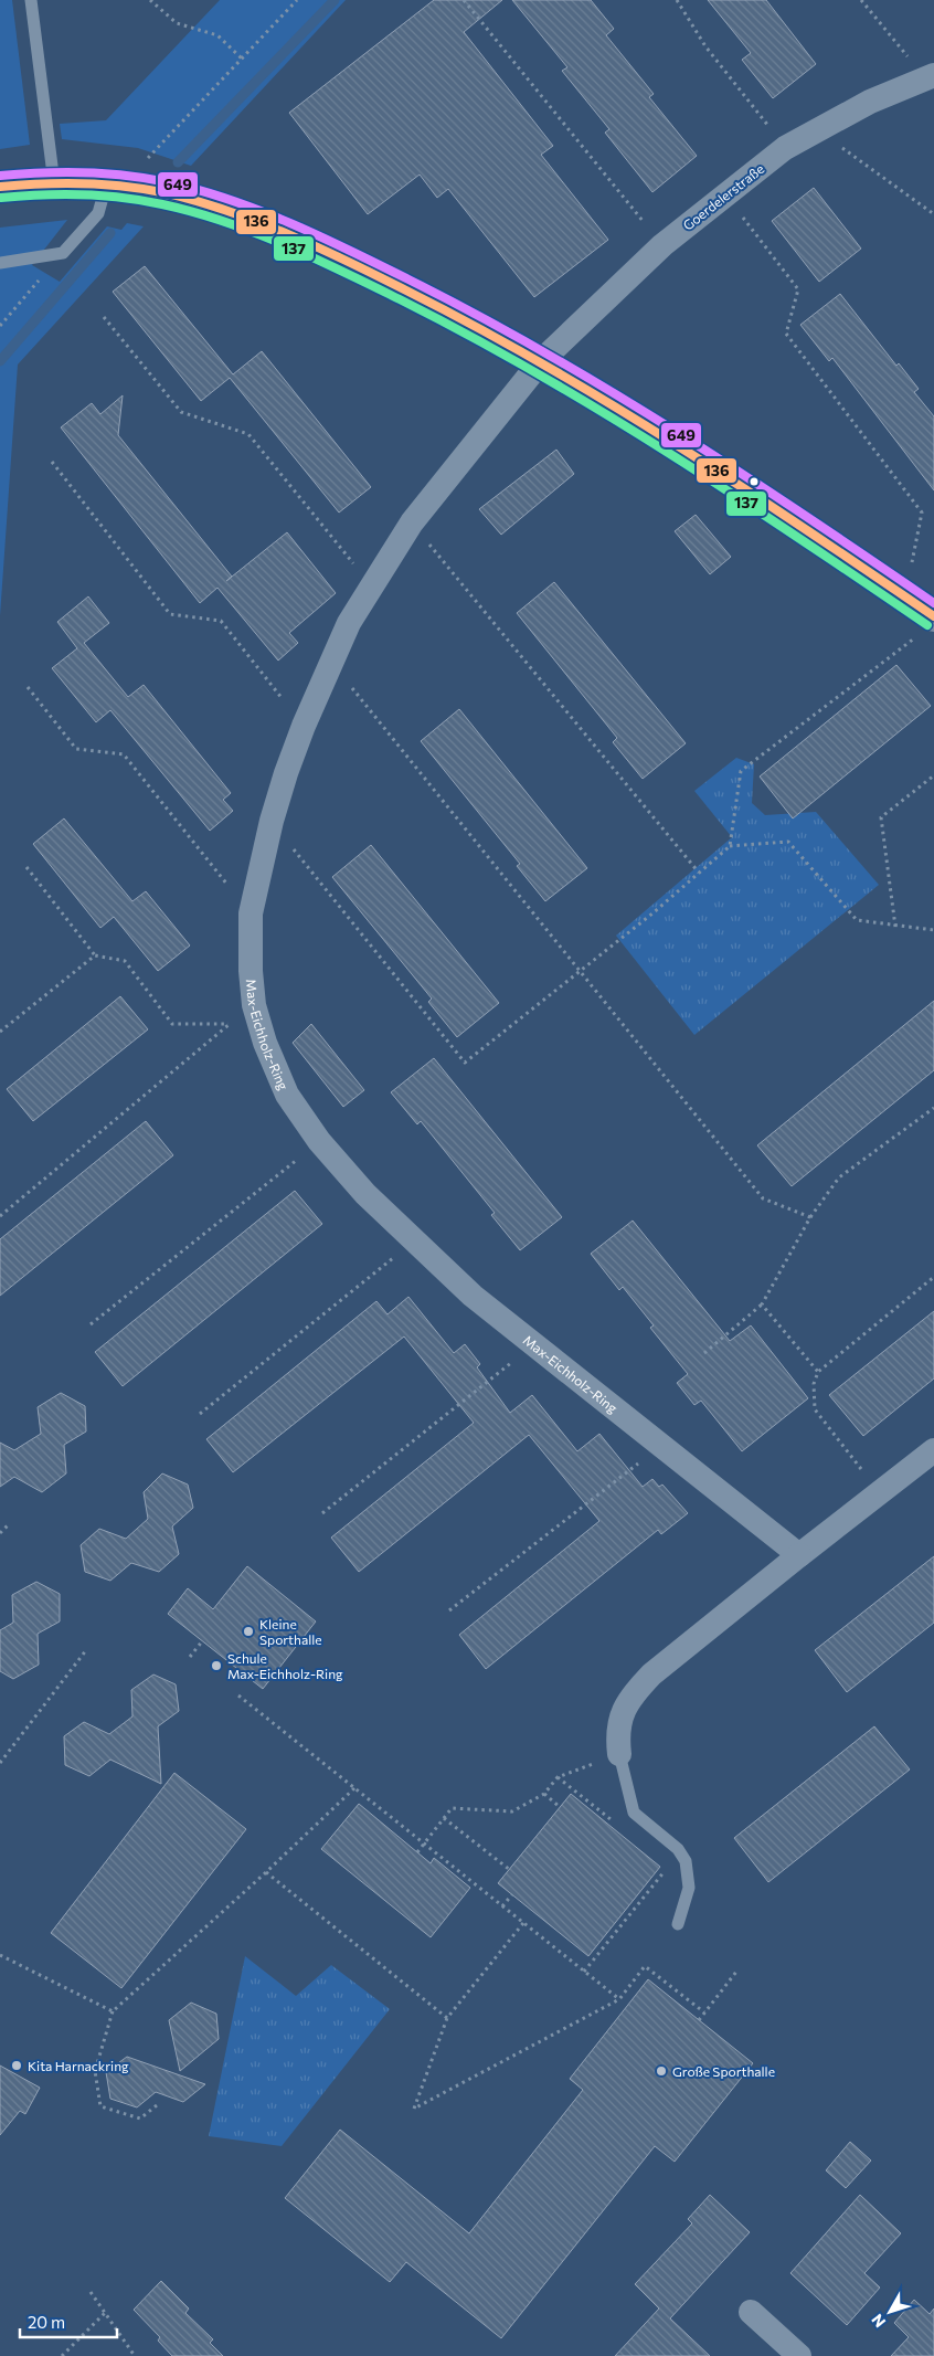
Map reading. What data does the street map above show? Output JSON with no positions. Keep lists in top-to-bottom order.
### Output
{
  "streets": {
    "street": ["Goerdelerstraße", "Max-Eichholz-Ring"]
  },
  "crossings": [
    ["Goerdelerstraße", "Max-Eichholz-Ring"]
  ],
  "places": [
    "Kleine Sporthalle",
    "Schule Max-Eichholz-Ring",
    "Kita Harnackring",
    "Große Sporthalle"
  ],
  "lines": ["transit line 649", "transit line 136", "transit line 137"],
  "scale_bar": "20 m",
  "north": "bottom left"
}
